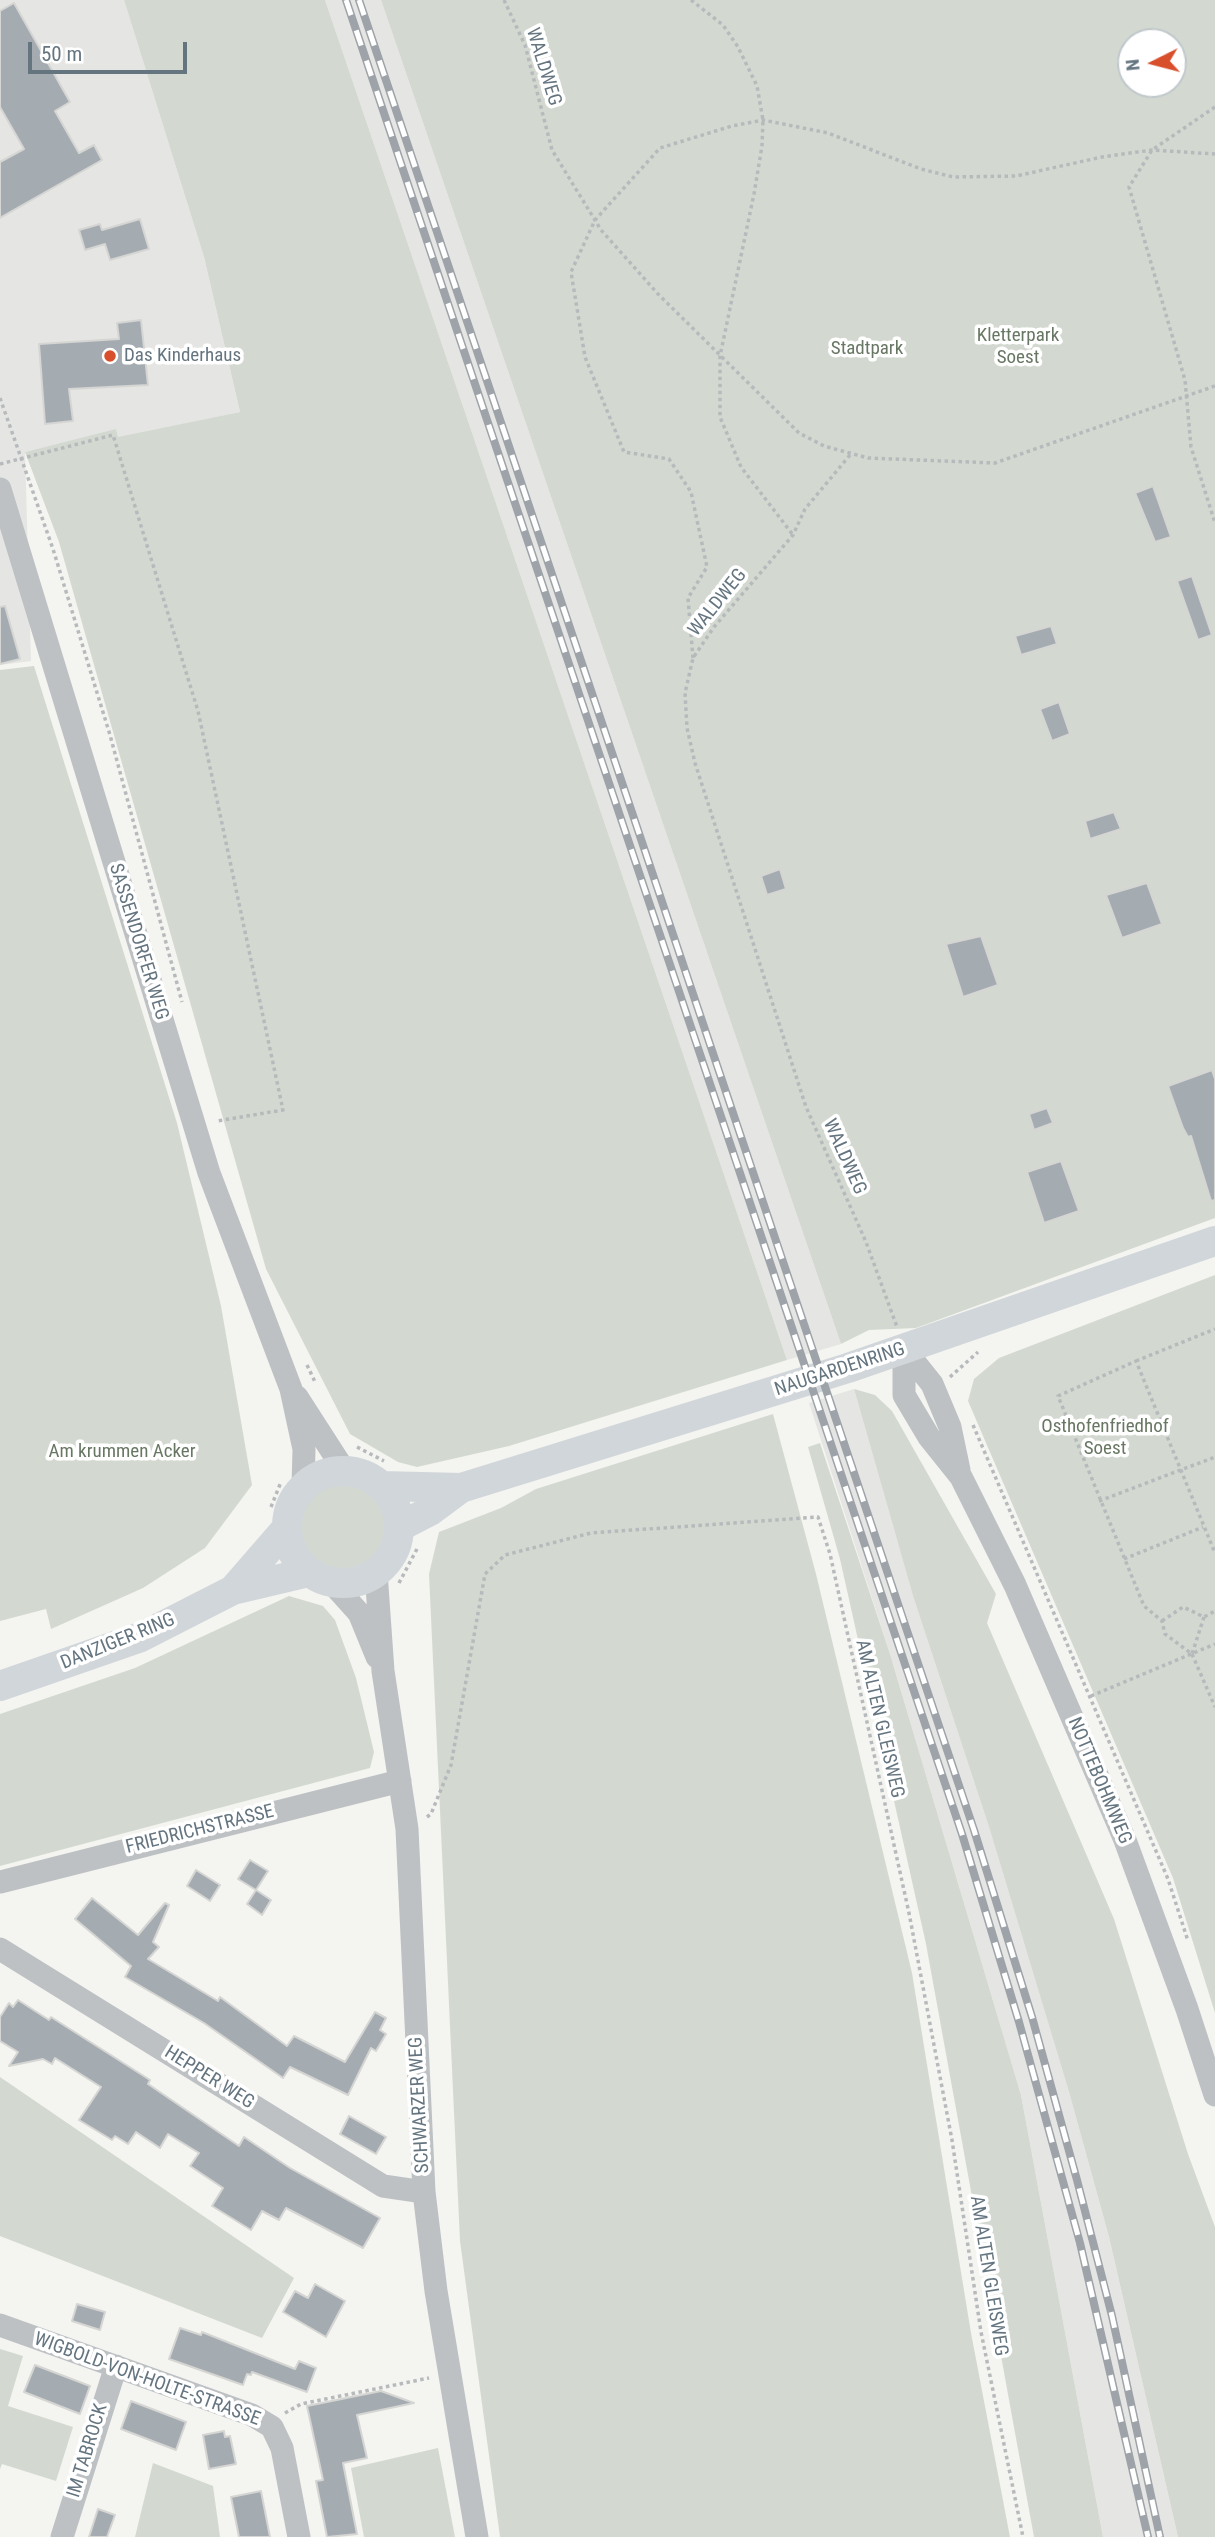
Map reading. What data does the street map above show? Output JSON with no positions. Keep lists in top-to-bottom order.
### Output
{
  "streets": {
    "main road": ["NAUGARDENRING", "DANZIGER RING"],
    "street": [
      "SASSENDORFER WEG",
      "NOTTEBOHMWEG",
      "FRIEDRICHSTRASSE",
      "HEPPER WEG",
      "SCHWARZER WEG",
      "WIGBOLD-VON-HOLTE-STRASSE",
      "IM TABROCK"
    ],
    "path": ["WALDWEG", "AM ALTEN GLEISWEG"]
  },
  "crossings": [
    ["WALDWEG", "NAUGARDENRING"],
    ["WALDWEG", "NOTTEBOHMWEG"],
    ["SASSENDORFER WEG", "NAUGARDENRING"],
    ["SASSENDORFER WEG", "DANZIGER RING"],
    ["SASSENDORFER WEG", "SCHWARZER WEG"],
    ["NAUGARDENRING", "DANZIGER RING"],
    ["NAUGARDENRING", "NOTTEBOHMWEG"],
    ["NAUGARDENRING", "SCHWARZER WEG"],
    ["DANZIGER RING", "SCHWARZER WEG"],
    ["AM ALTEN GLEISWEG", "SCHWARZER WEG"],
    ["FRIEDRICHSTRASSE", "SCHWARZER WEG"],
    ["HEPPER WEG", "SCHWARZER WEG"],
    ["WIGBOLD-VON-HOLTE-STRASSE", "IM TABROCK"]
  ],
  "parks": [
    "Kletterpark Soest",
    "Stadtpark",
    "Osthofenfriedhof Soest",
    "Am krummen Acker"
  ],
  "places": ["Das Kinderhaus"],
  "scale_bar": "50 m",
  "north": "left"
}
